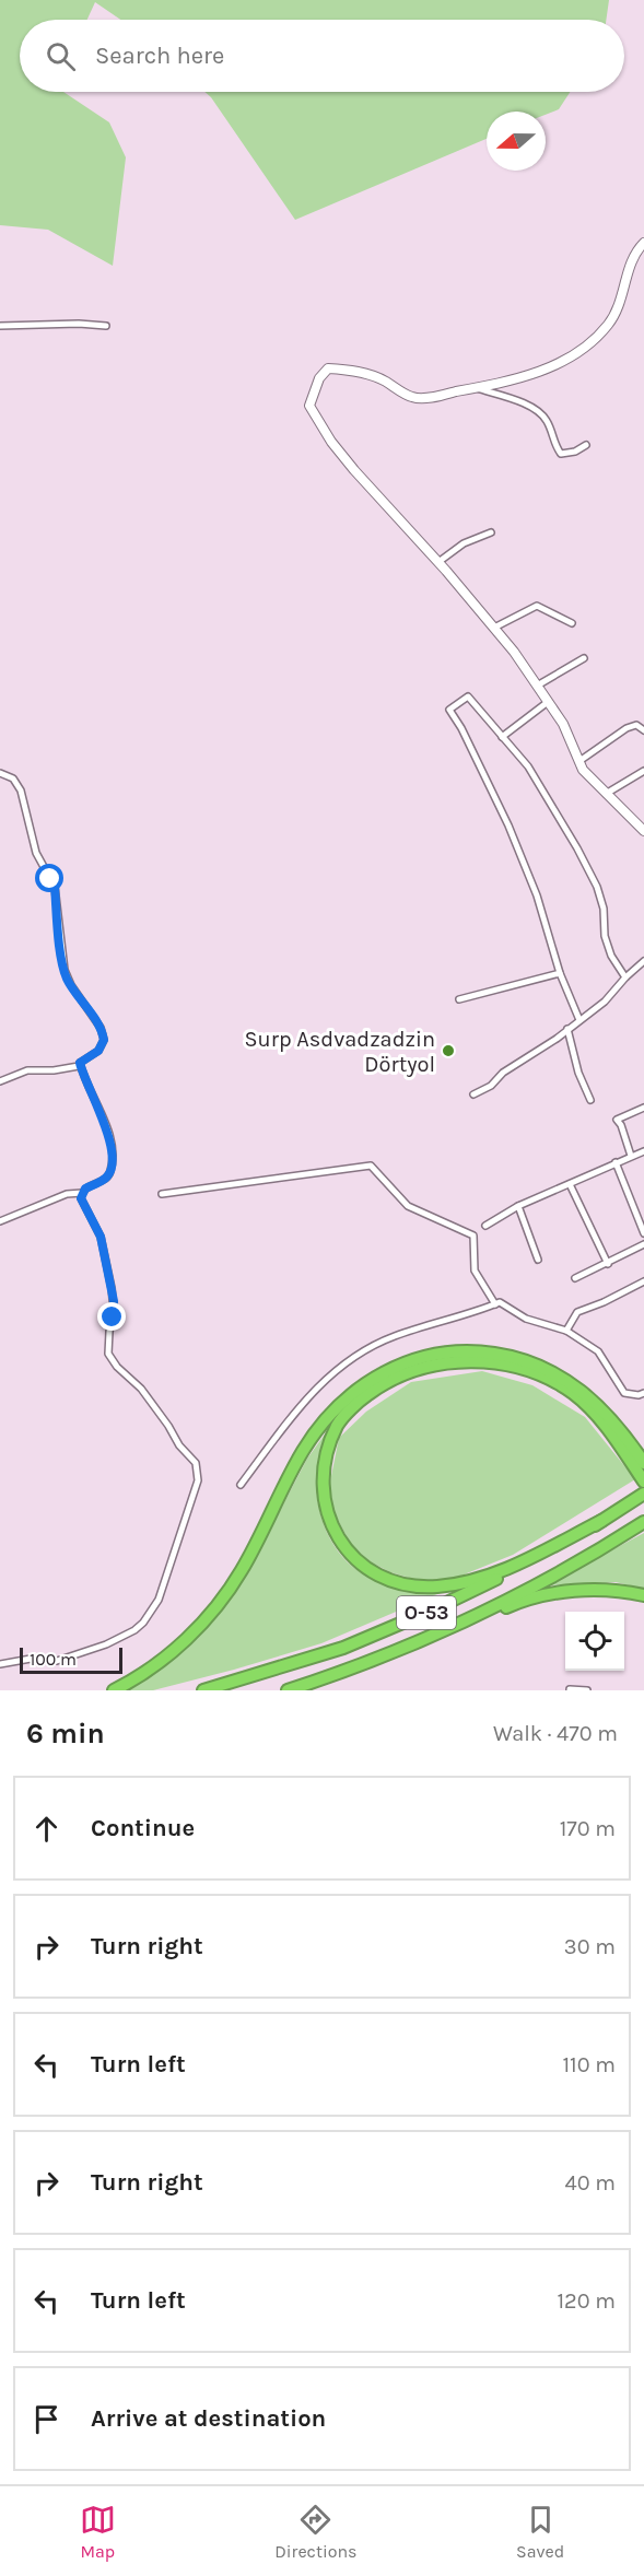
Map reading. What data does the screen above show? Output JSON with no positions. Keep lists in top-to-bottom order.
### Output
{
  "streets": {
    "highway": ["O-53"]
  },
  "places": ["Surp Asdvadzadzin Dörtyol"],
  "scale_bar": "100 m",
  "north": "left",
  "page": {
    "search": "Search here",
    "scale": "100 m",
    "heading": ["6 min", "Walk · 470 m"],
    "list": [
      ["Continue", "170 m"],
      ["Turn right", "30 m"],
      ["Turn left", "110 m"],
      ["Turn right", "40 m"],
      ["Turn left", "120 m"],
      "Arrive at destination"
    ],
    "nav": ["Map", "Directions", "Saved"]
  }
}
